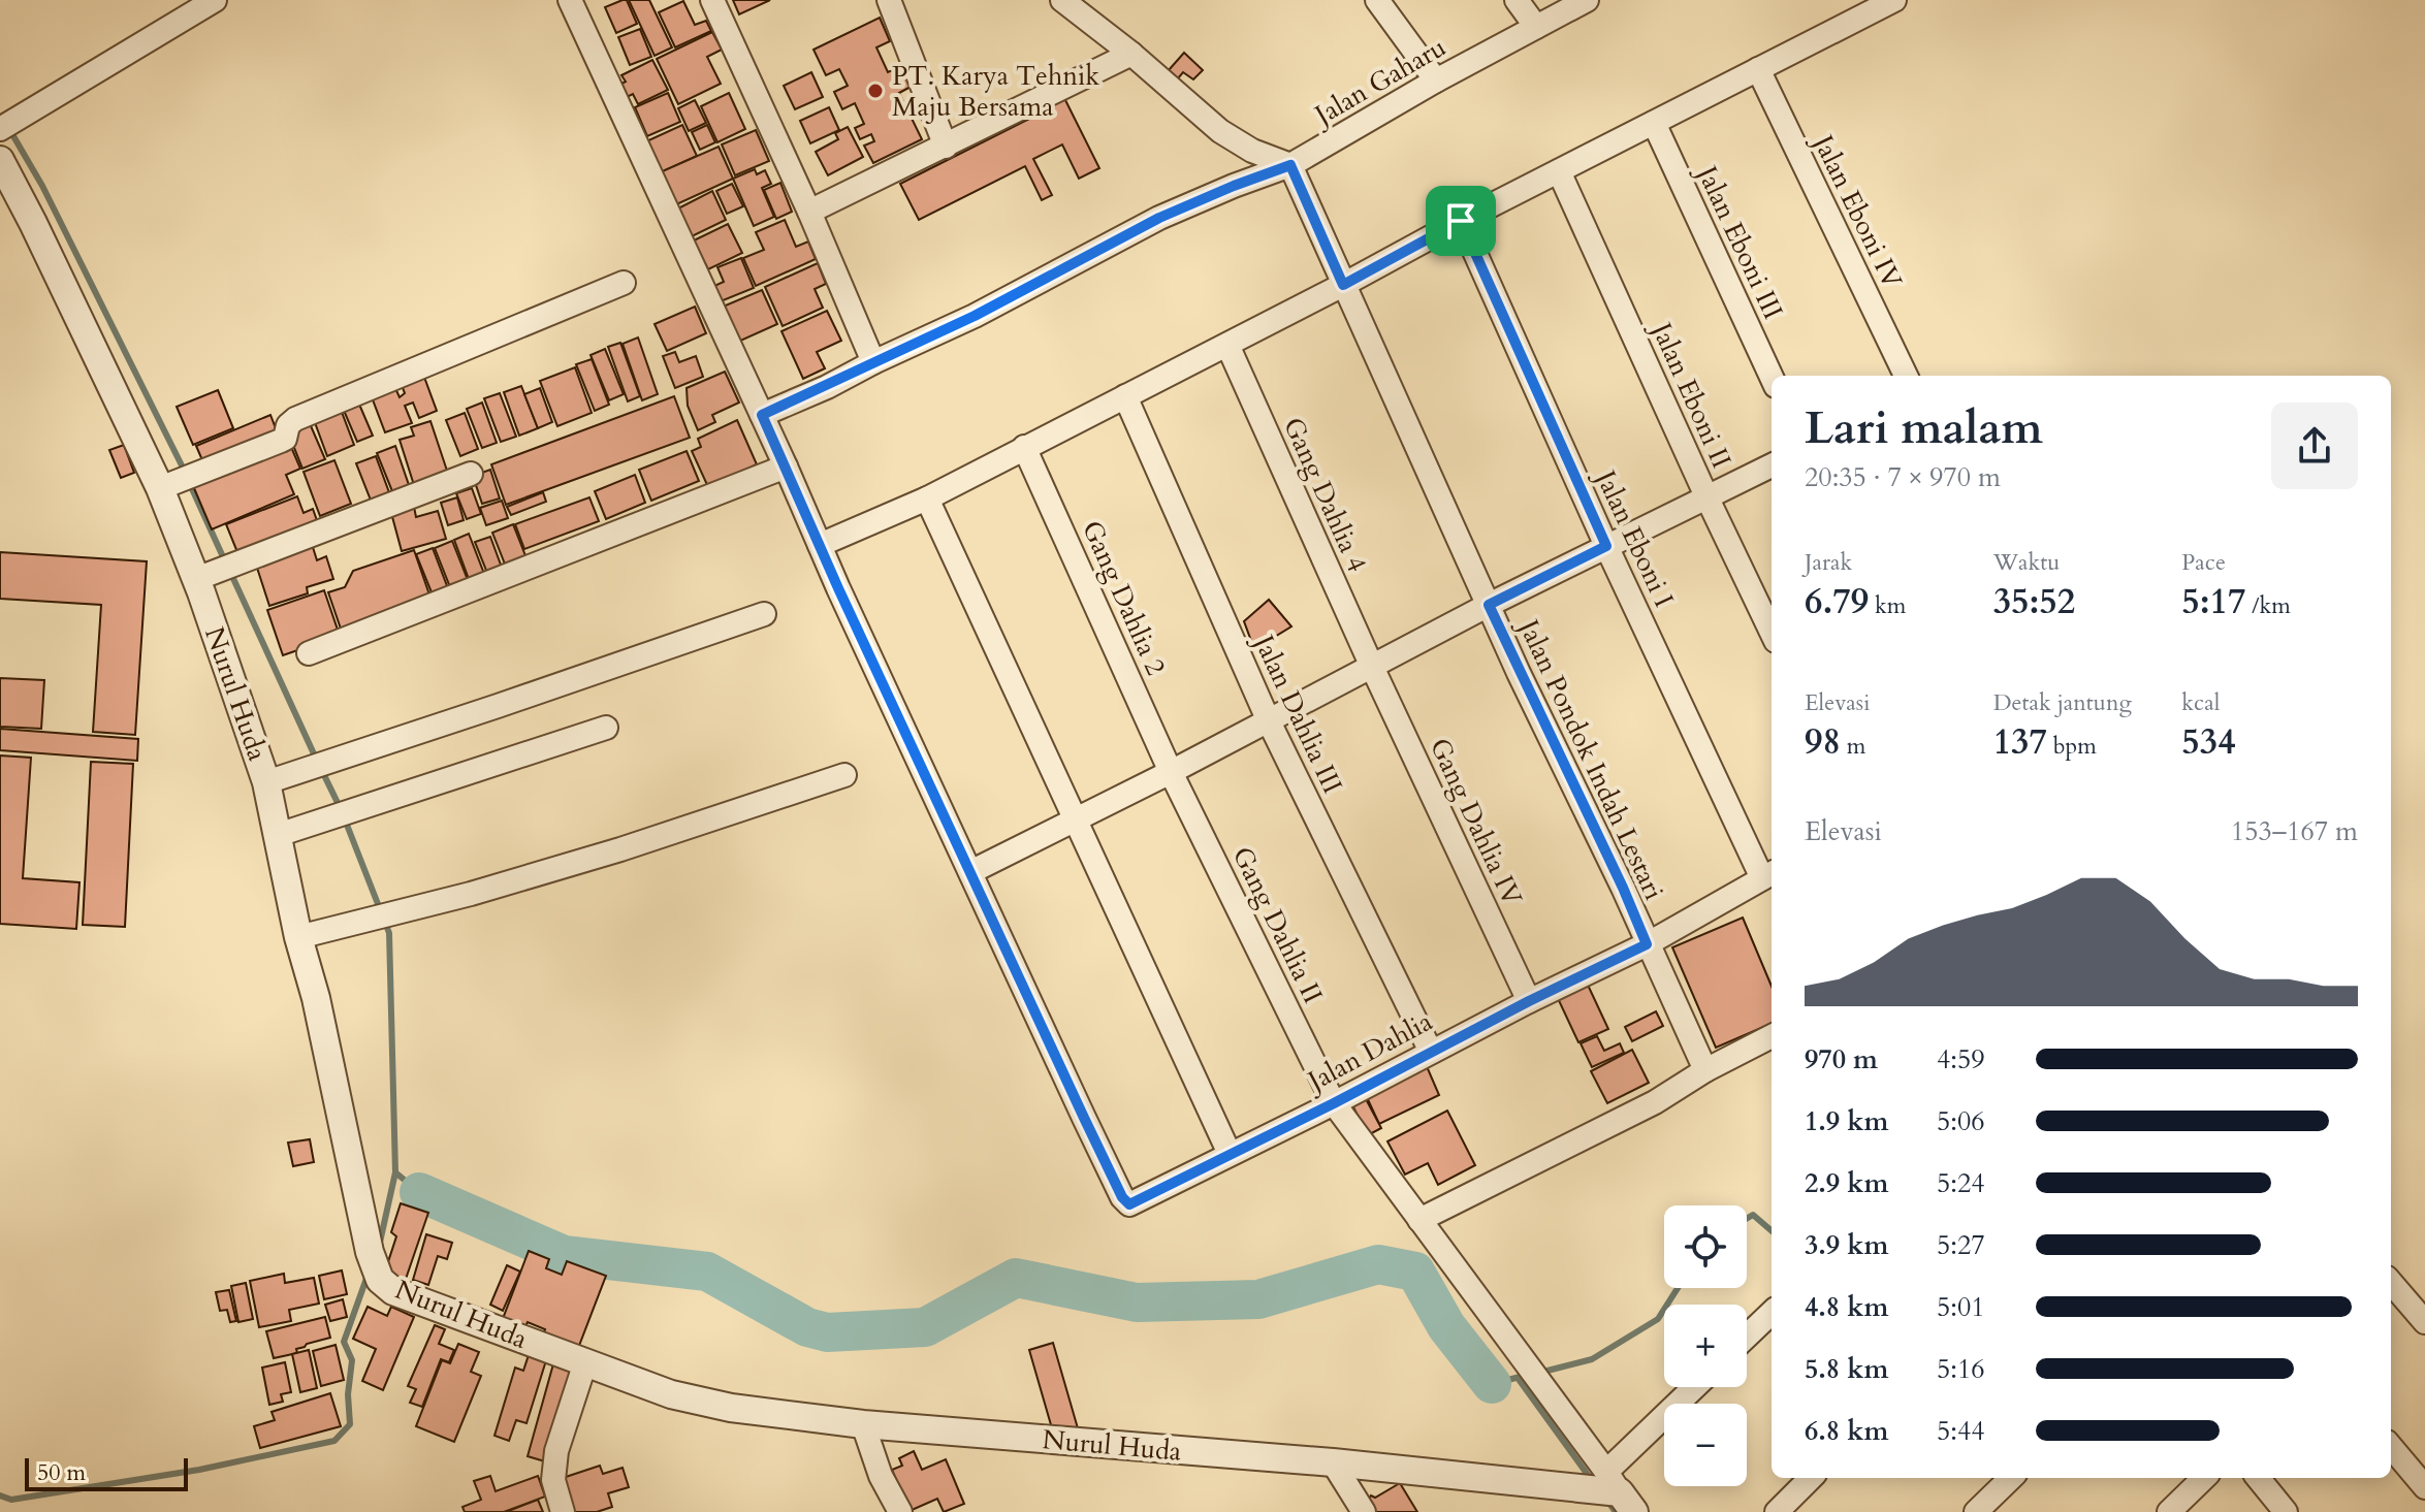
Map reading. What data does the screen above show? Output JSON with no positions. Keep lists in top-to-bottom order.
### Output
{
  "streets": {
    "street": [
      "Jalan Gaharu",
      "Jalan Eboni IV",
      "Jalan Eboni III",
      "Jalan Eboni II",
      "Gang Dahlia 4",
      "Jalan Eboni I",
      "Gang Dahlia 2",
      "Nurul Huda",
      "Jalan Dahlia III",
      "Jalan Pondok Indah Lestari",
      "Gang Dahlia IV",
      "Gang Dahlia II",
      "Jalan Dahlia"
    ]
  },
  "crossings": [
    ["Jalan Gaharu", "Jalan Pondok Indah Lestari"],
    ["Gang Dahlia 4", "Gang Dahlia IV"],
    ["Jalan Eboni I", "Jalan Dahlia"],
    ["Gang Dahlia 2", "Gang Dahlia II"],
    ["Nurul Huda", "Gang Dahlia II"],
    ["Jalan Dahlia III", "Jalan Dahlia"],
    ["Jalan Pondok Indah Lestari", "Jalan Dahlia"],
    ["Gang Dahlia IV", "Jalan Dahlia"],
    ["Gang Dahlia II", "Jalan Dahlia"]
  ],
  "places": ["PT. Karya Tehnik Maju Bersama"],
  "scale_bar": "50 m",
  "page": {
    "heading": ["Lari malam", "20:35 · 7 × 970 m"],
    "stats": [
      ["Jarak", "6.79 km"],
      ["Waktu", "35:52"],
      ["Pace", "5:17 /km"],
      ["Elevasi", "98 m"],
      ["Detak jantung", "137 bpm"],
      ["kcal", "534"]
    ],
    "chart": ["Elevasi", "153–167 m"],
    "list": [
      {
        "name": "970 m",
        "note": "4:59"
      },
      {
        "name": "1.9 km",
        "note": "5:06"
      },
      {
        "name": "2.9 km",
        "note": "5:24"
      },
      {
        "name": "3.9 km",
        "note": "5:27"
      },
      {
        "name": "4.8 km",
        "note": "5:01"
      },
      {
        "name": "5.8 km",
        "note": "5:16"
      },
      {
        "name": "6.8 km",
        "note": "5:44"
      }
    ],
    "map_buttons": ["+", "−"],
    "scale": "50 m"
  }
}
